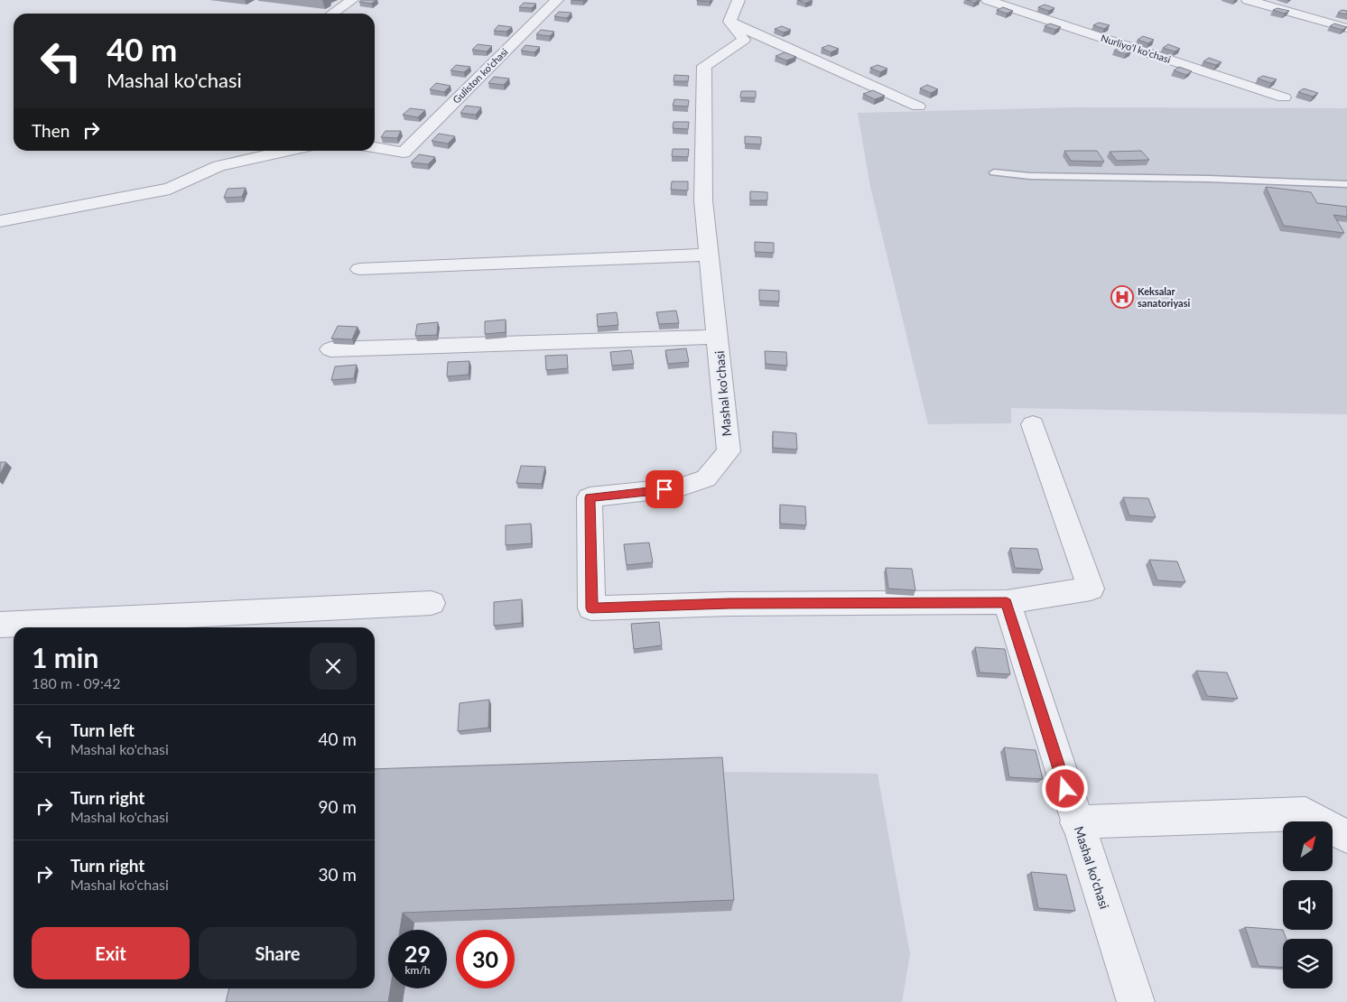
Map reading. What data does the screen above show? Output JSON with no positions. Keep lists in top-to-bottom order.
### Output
{
  "streets": {
    "street": ["Nurliyo'l ko'chasi", "Guliston ko'chasi", "Mashal ko'chasi"]
  },
  "places": {
    "hospital": ["Keksalar sanatoriyasi"]
  },
  "north": "top right",
  "page": {
    "turn": ["40 m", "Mashal ko'chasi"],
    "then": "Then",
    "heading": ["1 min", "180 m · 09:42"],
    "list": [
      {
        "name": "Turn left",
        "note": "Mashal ko'chasi",
        "value": "40 m"
      },
      {
        "name": "Turn right",
        "note": "Mashal ko'chasi",
        "value": "90 m"
      },
      {
        "name": "Turn right",
        "note": "Mashal ko'chasi",
        "value": "30 m"
      }
    ],
    "buttons": ["Exit", "Share"],
    "speed": "29 km/h",
    "limit": "30"
  }
}
